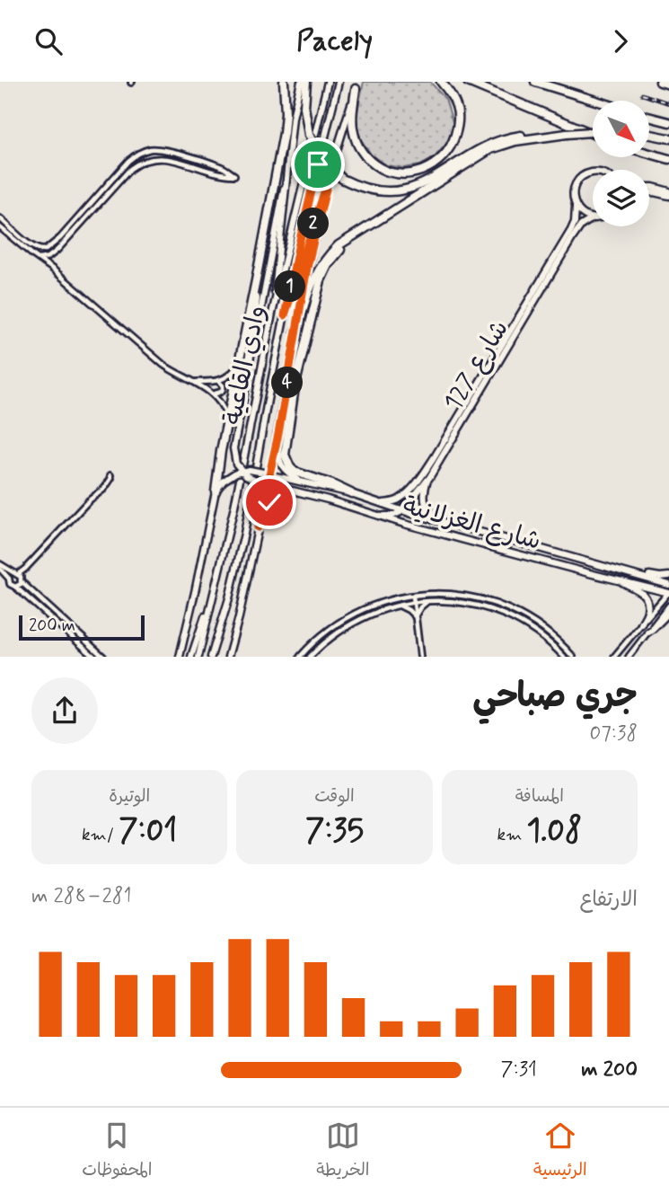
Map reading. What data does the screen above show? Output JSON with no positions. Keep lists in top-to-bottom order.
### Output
{
  "streets": {
    "street": ["وادي القاعية", "شارع 127", "شارع الغزلانية"]
  },
  "crossings": [
    ["وادي القاعية", "شارع الغزلانية"],
    ["شارع 127", "شارع الغزلانية"]
  ],
  "scale_bar": "200 m",
  "north": "bottom right",
  "page": {
    "header": "Pacely",
    "pins": ["2", "1", "4"],
    "scale": "200 m",
    "heading": ["جري صباحي", "07:38"],
    "stats": [
      ["المسافة", "1.08 km"],
      ["الوقت", "7:35"],
      ["الوتيرة", "7:01 /km"]
    ],
    "chart": ["الارتفاع", "281–288 m"],
    "list": [
      {
        "name": "200 m",
        "note": "7:31"
      }
    ],
    "tabs": ["الرئيسية", "الخريطة", "المحفوظات"]
  }
}
